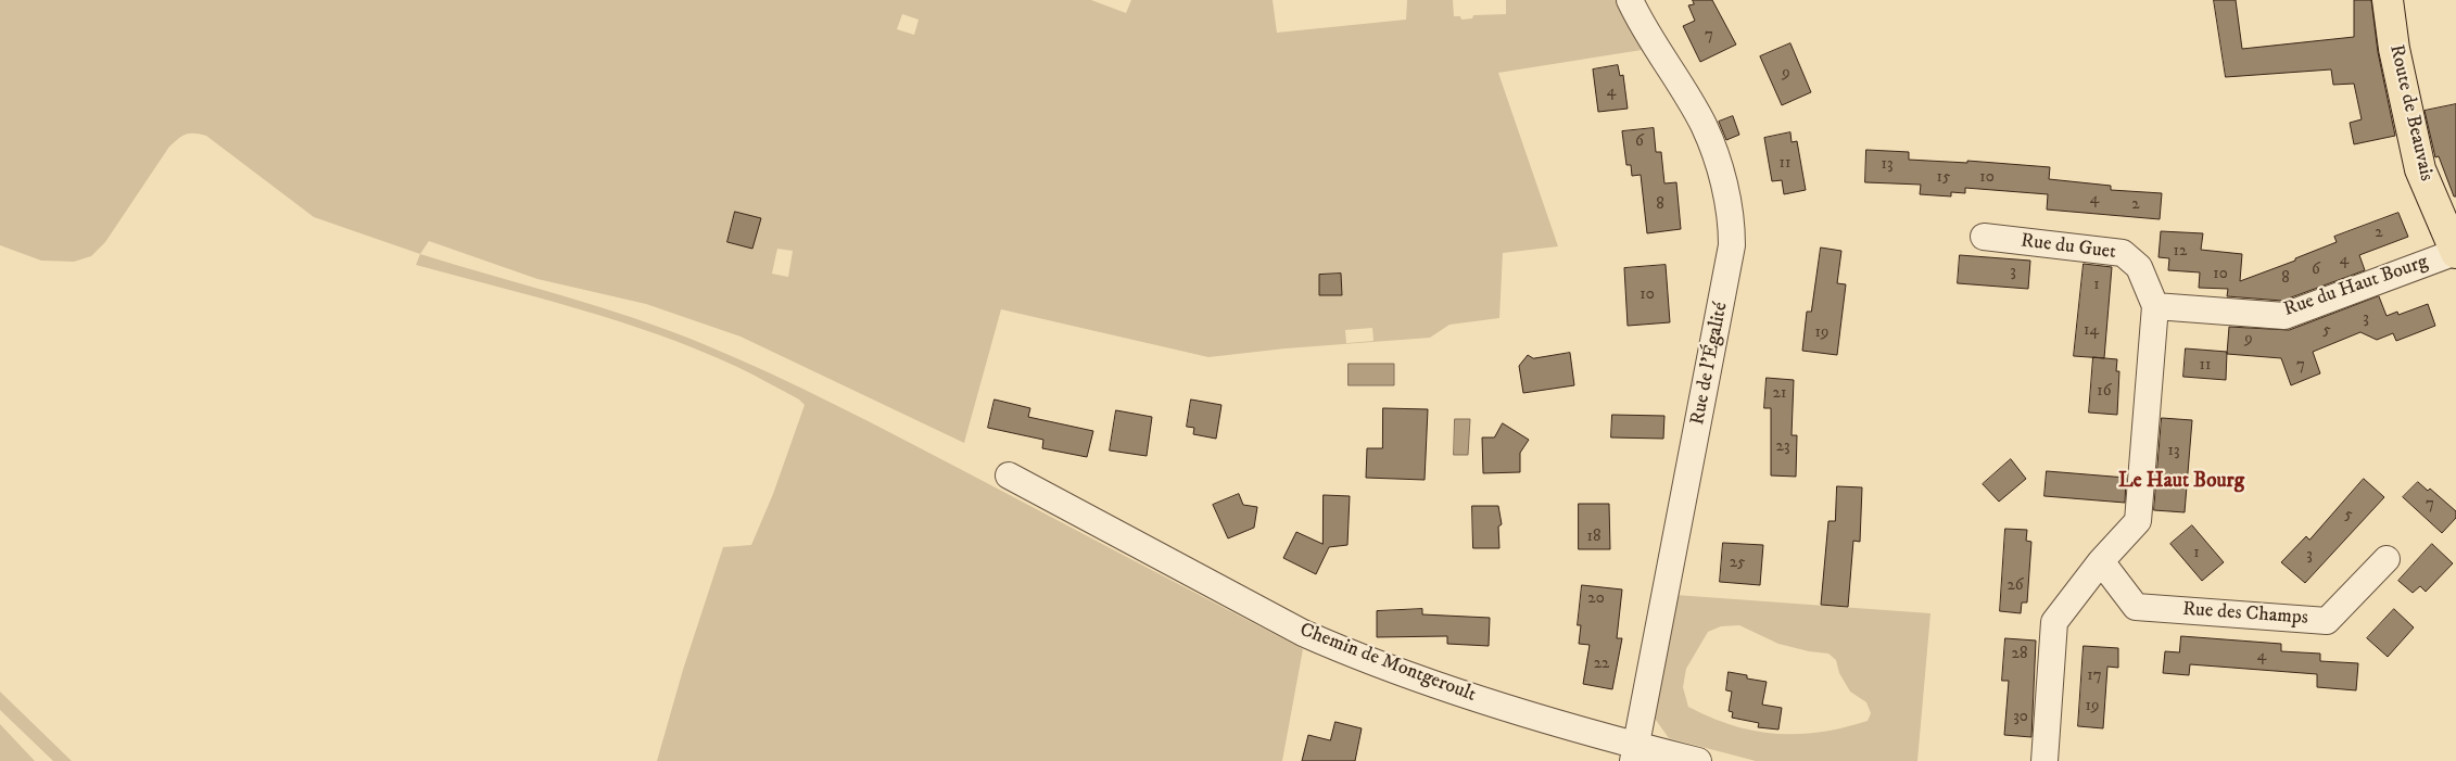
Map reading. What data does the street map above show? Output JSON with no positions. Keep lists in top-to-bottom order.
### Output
{
  "streets": {
    "main road": ["Route de Beauvais"],
    "street": [
      "Rue du Guet",
      "Rue du Haut Bourg",
      "Rue de l'Égalité",
      "Rue des Champs",
      "Chemin de Montgeroult"
    ]
  },
  "crossings": [
    ["Route de Beauvais", "Rue du Haut Bourg"],
    ["Rue du Guet", "Rue du Haut Bourg"],
    ["Rue de l'Égalité", "Chemin de Montgeroult"]
  ],
  "districts": ["Le Haut Bourg"],
  "house_numbers": [
    "7",
    "9",
    "4",
    "6",
    "11",
    "13",
    "15",
    "10",
    "4",
    "8",
    "2",
    "2",
    "12",
    "4",
    "6",
    "3",
    "10",
    "8",
    "1",
    "10",
    "3",
    "14",
    "5",
    "19",
    "9",
    "11",
    "7",
    "16",
    "21",
    "23",
    "13",
    "7",
    "5",
    "18",
    "1",
    "3",
    "25",
    "26",
    "20",
    "28",
    "4",
    "22",
    "17",
    "19",
    "30"
  ]
}
